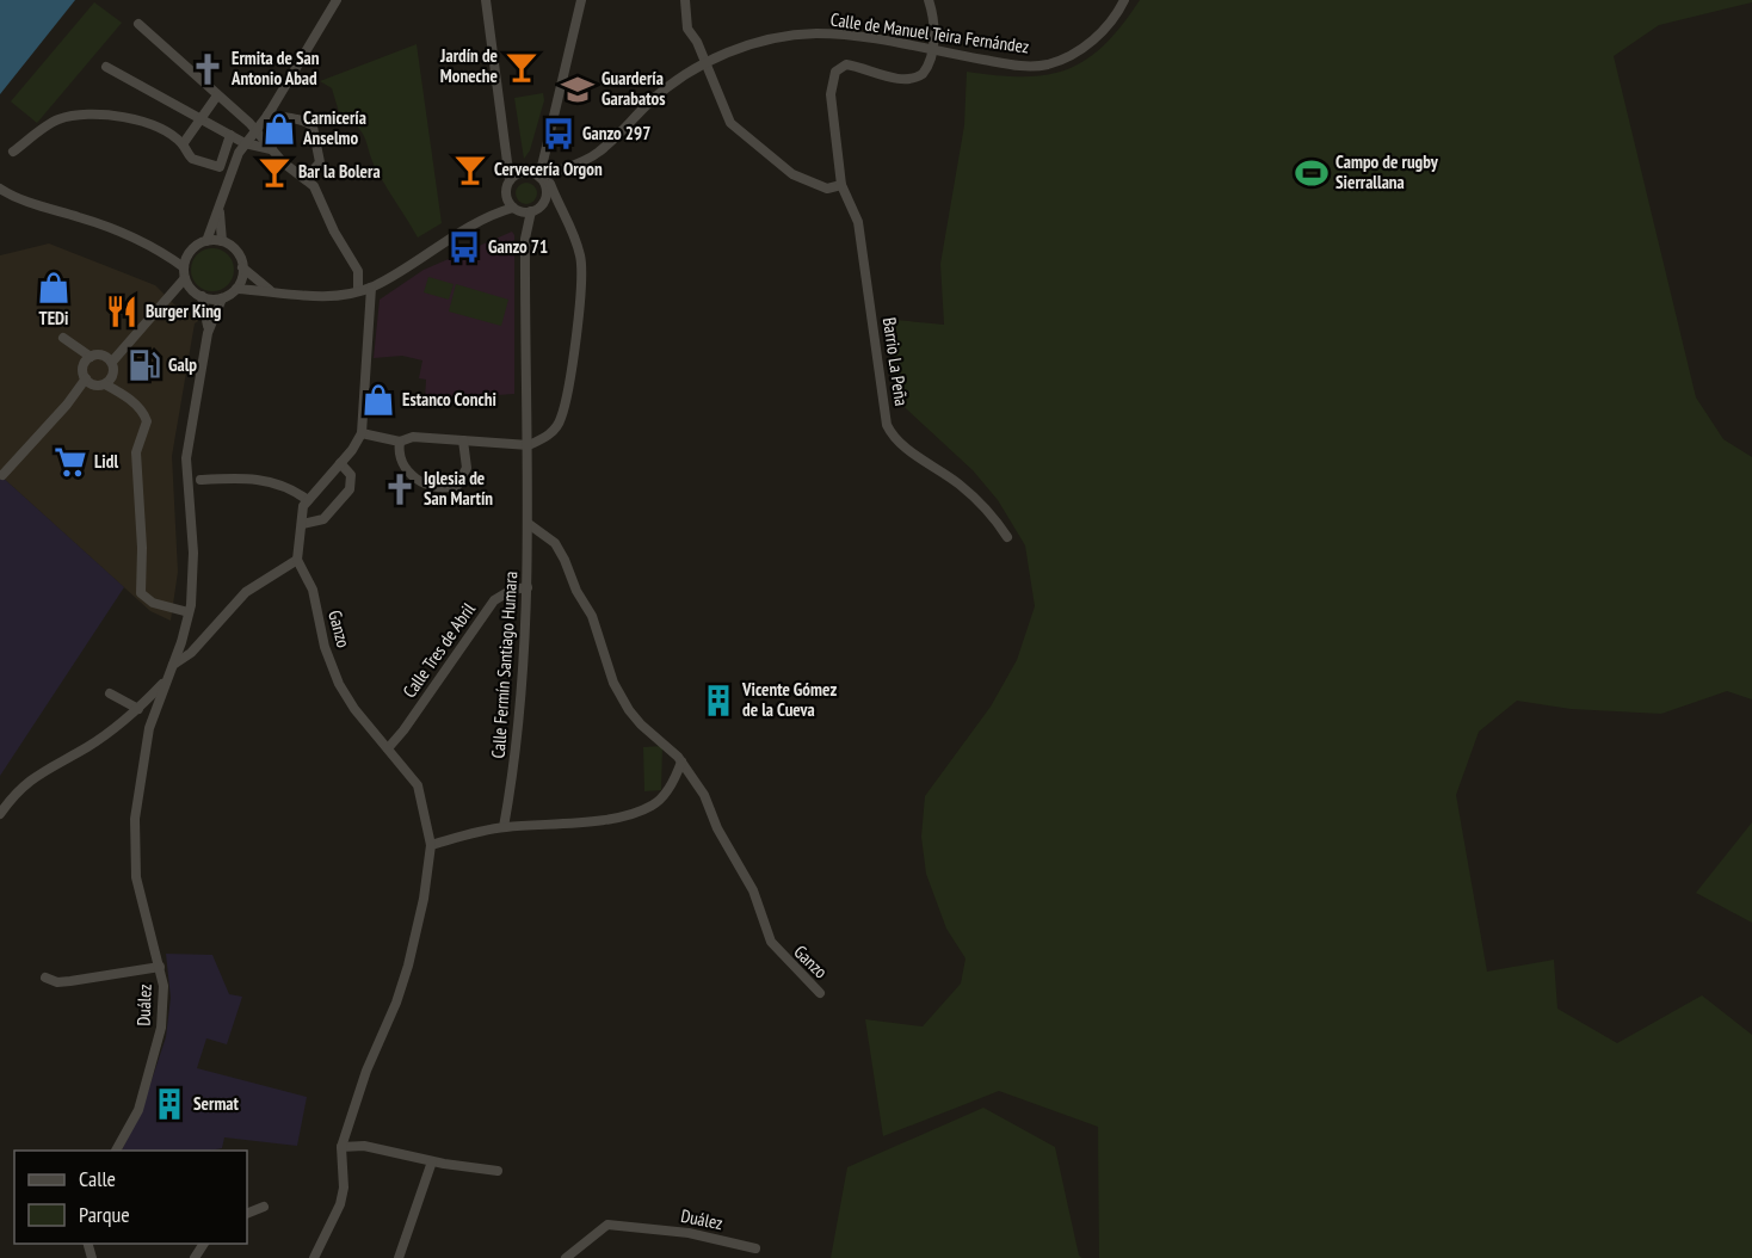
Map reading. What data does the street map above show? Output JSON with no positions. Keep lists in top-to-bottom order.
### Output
{
  "streets": {
    "street": [
      "Calle de Manuel Teira Fernández",
      "Barrio La Peña",
      "Ganzo",
      "Calle Tres de Abril",
      "Calle Fermín Santiago Humara",
      "Duález"
    ]
  },
  "crossings": [
    ["Calle de Manuel Teira Fernández", "Barrio La Peña"],
    ["Ganzo", "Calle Tres de Abril"],
    ["Calle Tres de Abril", "Calle Fermín Santiago Humara"]
  ],
  "places": {
    "bar": ["Jardín de Moneche", "Cervecería Orgon", "Bar la Bolera"],
    "church": ["Ermita de San Antonio Abad", "Iglesia de San Martín"],
    "school or university": ["Guardería Garabatos"],
    "shop": ["Carnicería Anselmo", "TEDi", "Estanco Conchi"],
    "bus stop": ["Ganzo 297", "Ganzo 71"],
    "sports": ["Campo de rugby Sierrallana"],
    "restaurant": ["Burger King"],
    "fuel station": ["Galp"],
    "supermarket": ["Lidl"],
    "building": ["Vicente Gómez de la Cueva", "Sermat"]
  },
  "legend": ["Calle", "Parque"]
}
